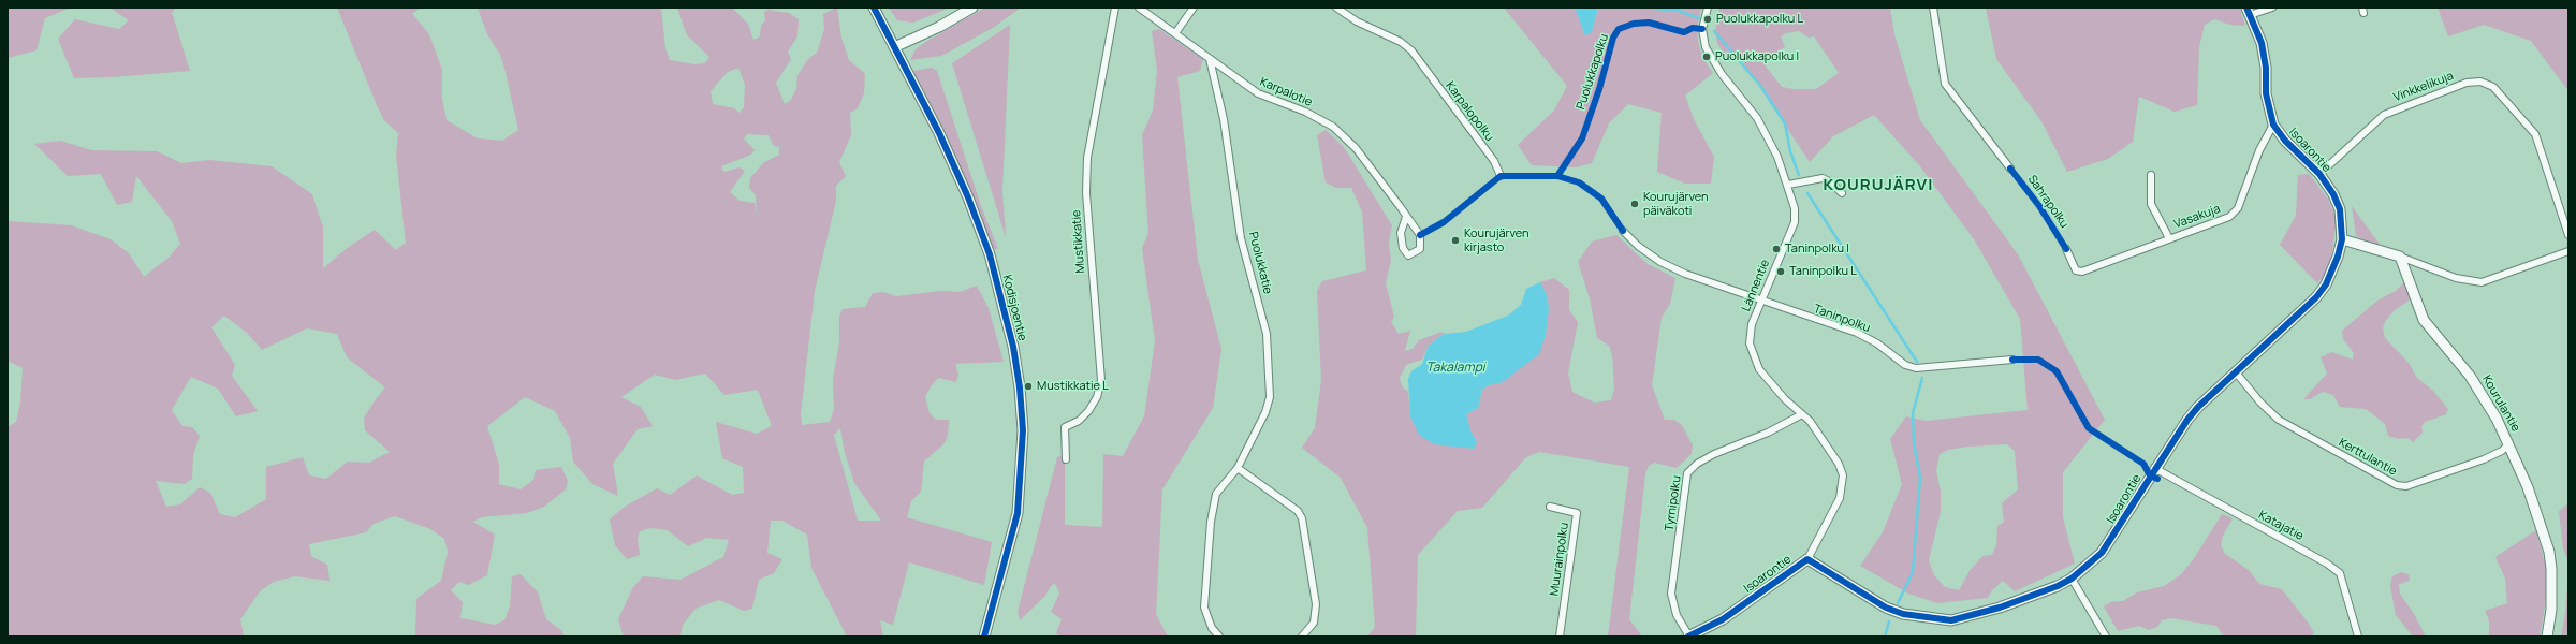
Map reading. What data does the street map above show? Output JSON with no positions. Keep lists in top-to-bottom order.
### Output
{
  "streets": {
    "street": [
      "Vinkkelikuja",
      "Karpalotie",
      "Karpalopolku",
      "Isoarontie",
      "Vasakuja",
      "Mustikkatie",
      "Puolukkatie",
      "Lännentie",
      "Kodisjoentie",
      "Taninpolku",
      "Kourulantie",
      "Kerttulantie",
      "Tyrnipolku",
      "Katajatie",
      "Muurainpolku"
    ],
    "cycle path": ["Puolukkapolku", "Sahrapolku"]
  },
  "crossings": [
    ["Vinkkelikuja", "Isoarontie"],
    ["Karpalotie", "Puolukkatie"],
    ["Isoarontie", "Vasakuja"],
    ["Isoarontie", "Lännentie"],
    ["Isoarontie", "Kerttulantie"],
    ["Isoarontie", "Tyrnipolku"],
    ["Isoarontie", "Katajatie"],
    ["Lännentie", "Taninpolku"],
    ["Lännentie", "Tyrnipolku"],
    ["Kourulantie", "Kerttulantie"]
  ],
  "districts": ["KOURUJÄRVI"],
  "water": ["Takalampi"],
  "places": [
    "Puolukkapolku L",
    "Puolukkapolku I",
    "Kourujärven päiväkoti",
    "Kourujärven kirjasto",
    "Taninpolku I",
    "Taninpolku L",
    "Mustikkatie L"
  ]
}
